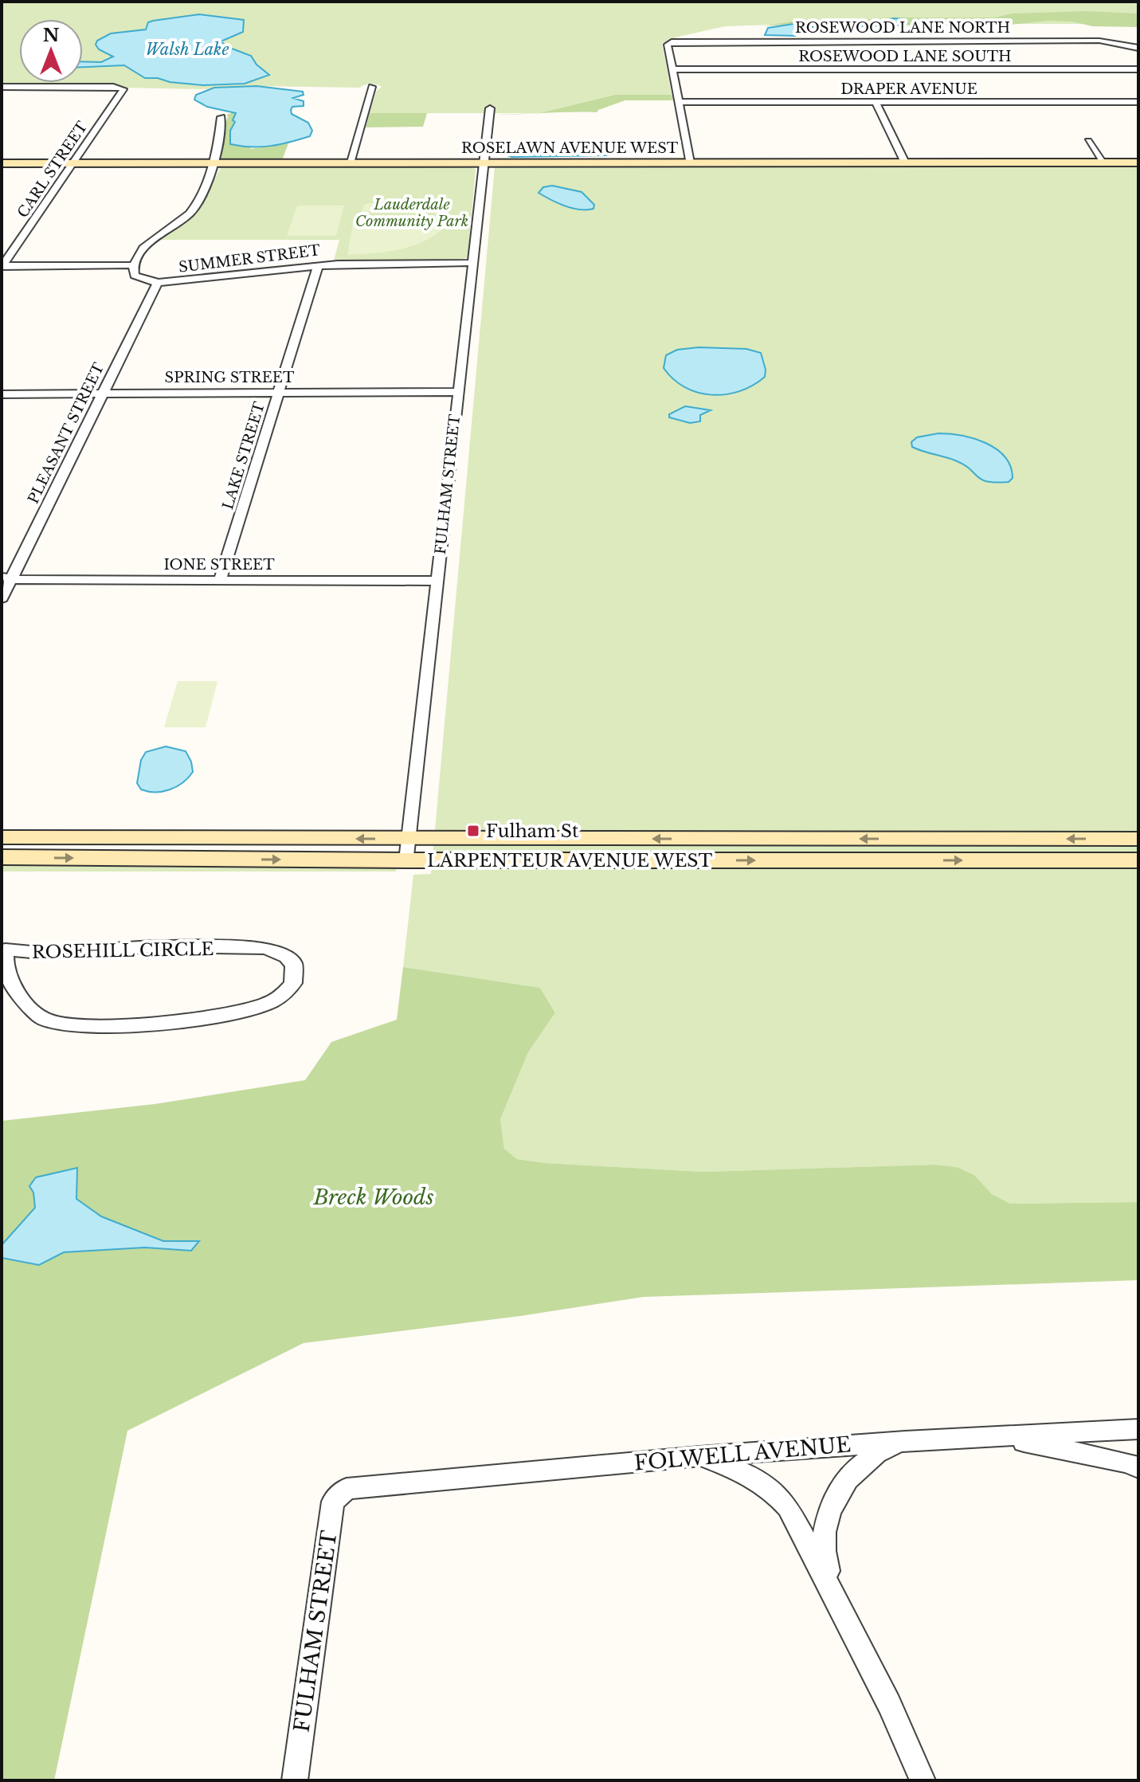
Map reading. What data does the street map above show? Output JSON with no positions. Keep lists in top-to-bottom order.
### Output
{
  "streets": {
    "main road": ["ROSELAWN AVENUE WEST", "LARPENTEUR AVENUE WEST"],
    "street": [
      "ROSEWOOD LANE NORTH",
      "ROSEWOOD LANE SOUTH",
      "DRAPER AVENUE",
      "CARL STREET",
      "SUMMER STREET",
      "SPRING STREET",
      "PLEASANT STREET",
      "LAKE STREET",
      "FULHAM STREET",
      "IONE STREET",
      "ROSEHILL CIRCLE",
      "FOLWELL AVENUE"
    ]
  },
  "crossings": [
    ["ROSEWOOD LANE NORTH", "ROSEWOOD LANE SOUTH"],
    ["ROSELAWN AVENUE WEST", "CARL STREET"],
    ["ROSELAWN AVENUE WEST", "FULHAM STREET"],
    ["SUMMER STREET", "PLEASANT STREET"],
    ["SUMMER STREET", "LAKE STREET"],
    ["SUMMER STREET", "FULHAM STREET"],
    ["SPRING STREET", "PLEASANT STREET"],
    ["SPRING STREET", "LAKE STREET"],
    ["SPRING STREET", "FULHAM STREET"],
    ["PLEASANT STREET", "IONE STREET"],
    ["LAKE STREET", "IONE STREET"],
    ["FULHAM STREET", "IONE STREET"],
    ["FULHAM STREET", "LARPENTEUR AVENUE WEST"],
    ["FULHAM STREET", "FOLWELL AVENUE"]
  ],
  "water": ["Walsh Lake"],
  "parks": ["Lauderdale Community Park", "Breck Woods"],
  "places": {
    "transit": ["Fulham St"]
  },
  "north": "top"
}
